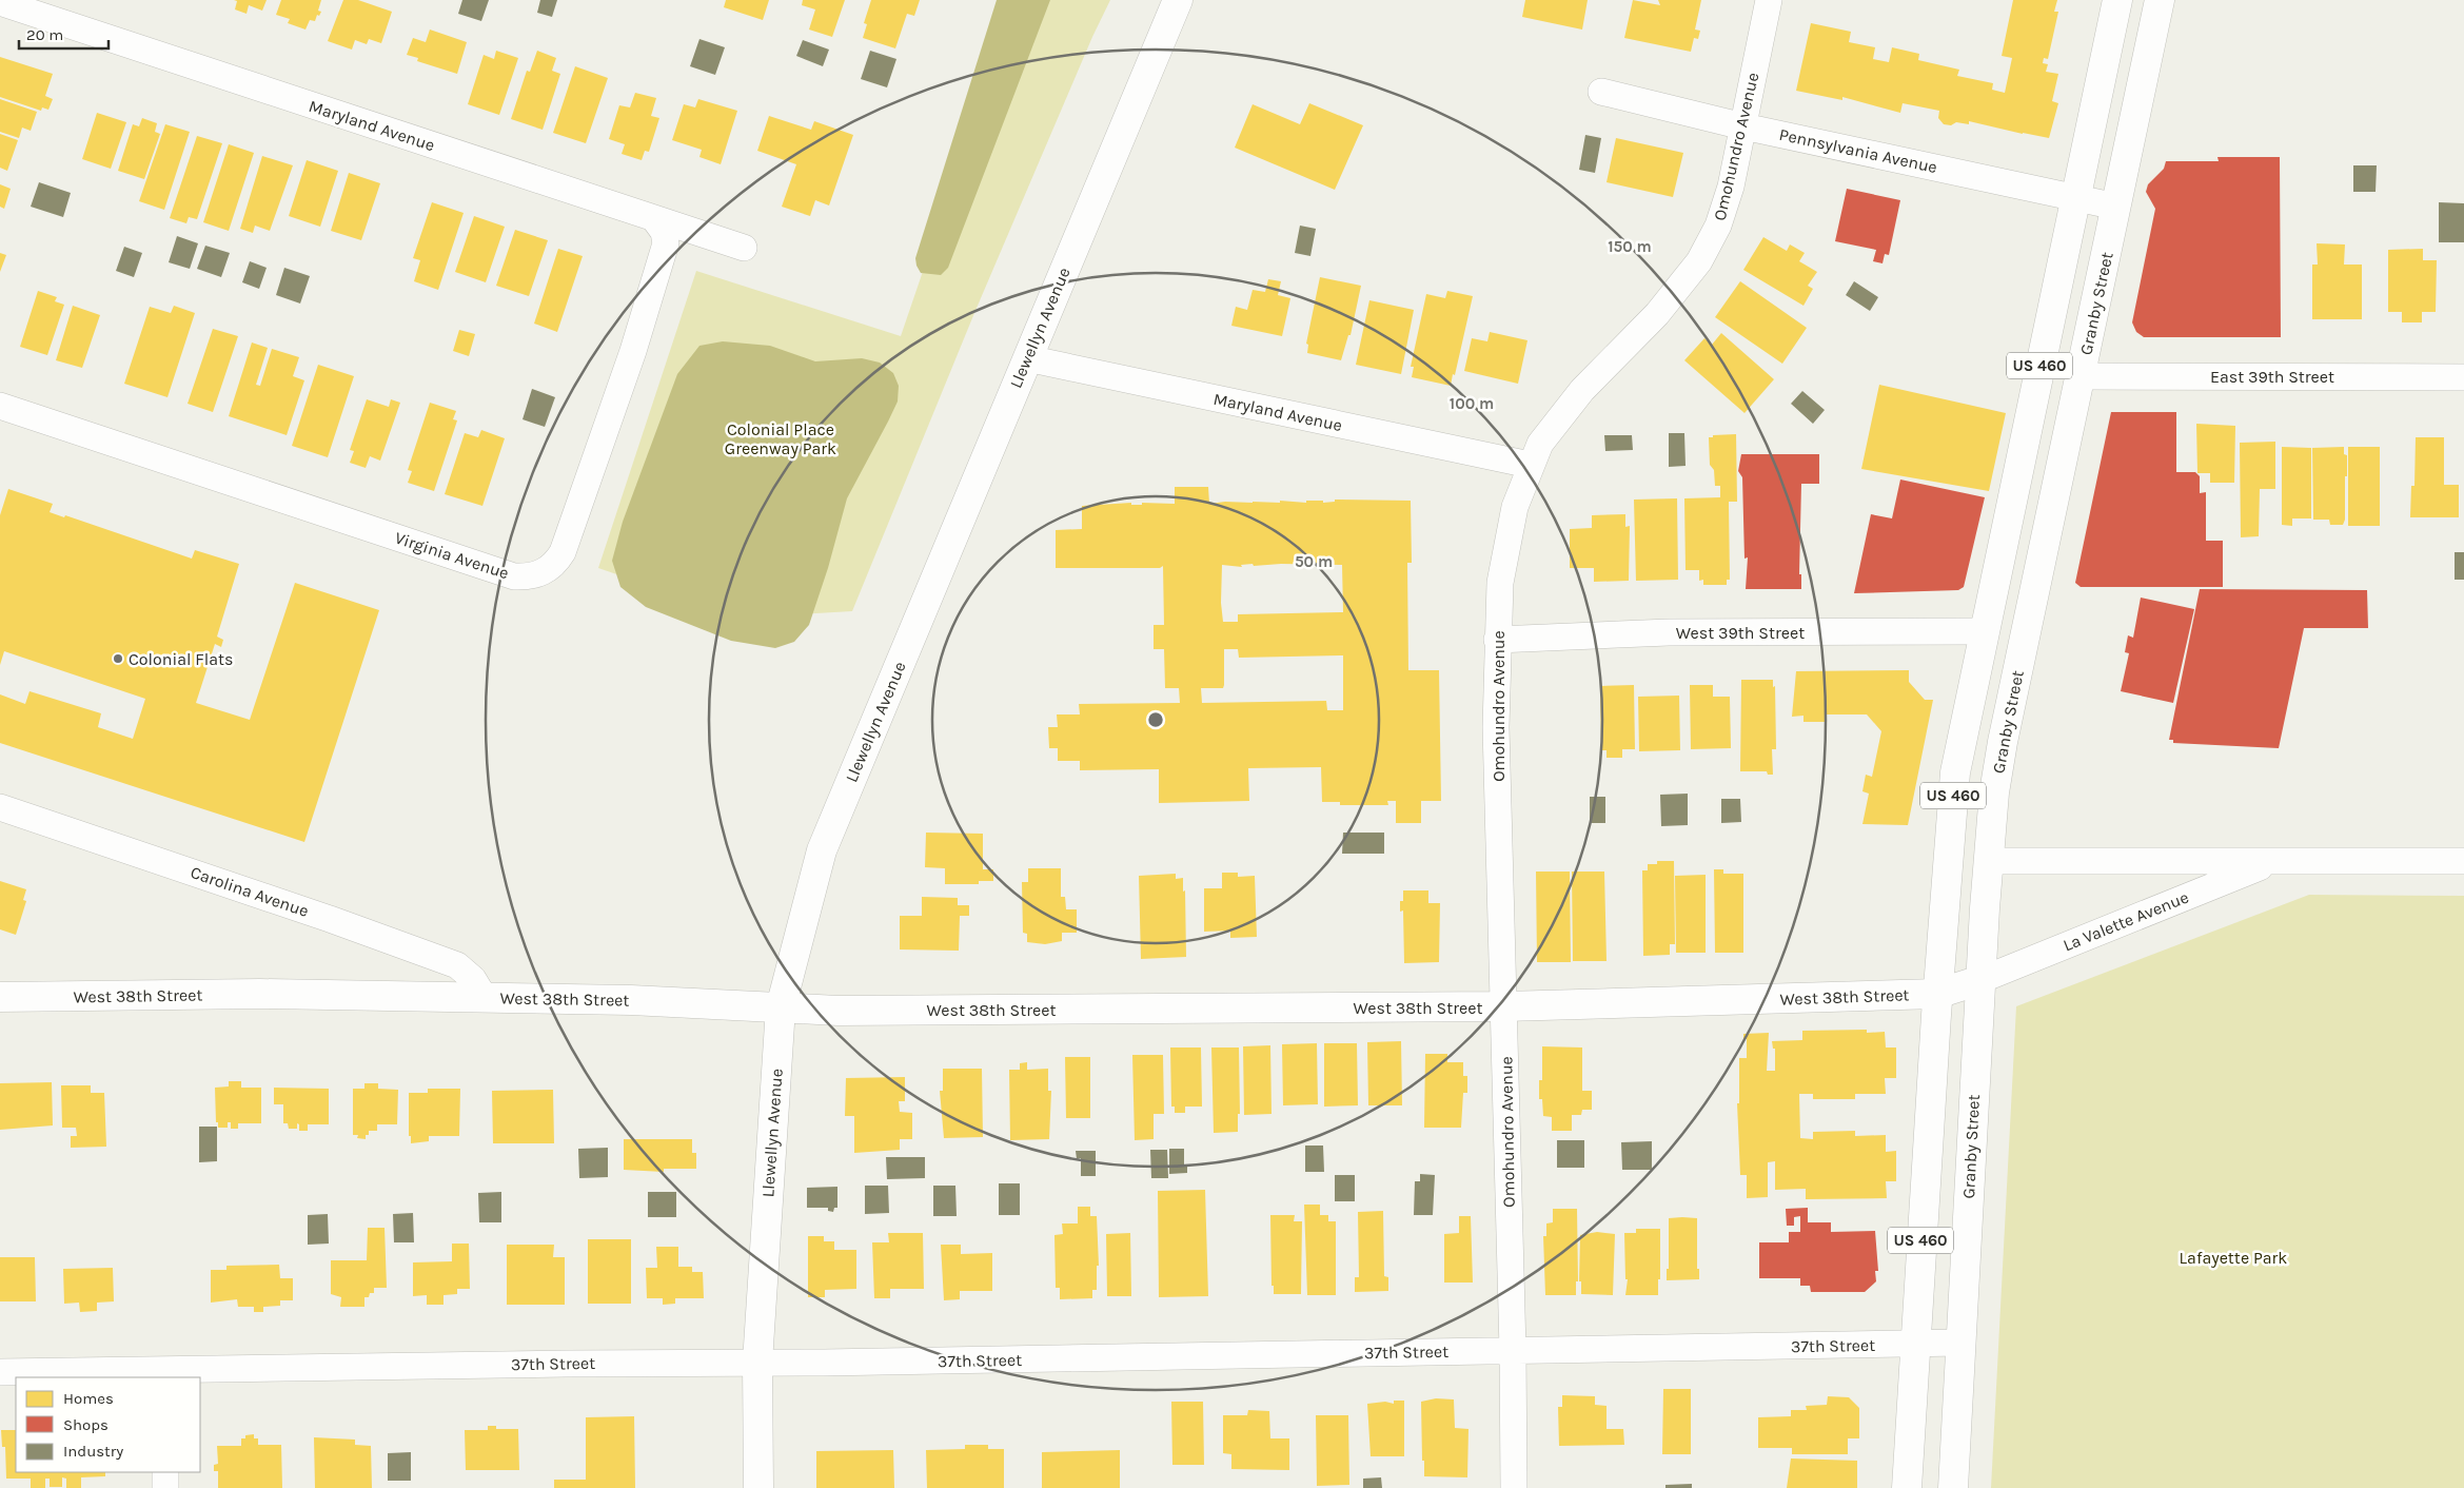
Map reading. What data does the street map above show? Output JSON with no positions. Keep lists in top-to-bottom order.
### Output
{
  "streets": {
    "main road": [
      "Granby Street",
      "Llewellyn Avenue",
      "US 460",
      "West 38th Street"
    ],
    "street": [
      "Maryland Avenue",
      "Omohundro Avenue",
      "Pennsylvania Avenue",
      "East 39th Street",
      "Virginia Avenue",
      "West 39th Street",
      "Carolina Avenue",
      "La Valette Avenue",
      "37th Street"
    ]
  },
  "crossings": [
    ["Maryland Avenue", "Omohundro Avenue"],
    ["Maryland Avenue", "Llewellyn Avenue"],
    ["Maryland Avenue", "Virginia Avenue"],
    ["Omohundro Avenue", "Pennsylvania Avenue"],
    ["Omohundro Avenue", "West 39th Street"],
    ["Omohundro Avenue", "West 38th Street"],
    ["Omohundro Avenue", "37th Street"],
    ["Pennsylvania Avenue", "Granby Street"],
    ["Pennsylvania Avenue", "US 460"],
    ["Granby Street", "East 39th Street"],
    ["Granby Street", "La Valette Avenue"],
    ["Granby Street", "West 38th Street"],
    ["Granby Street", "37th Street"],
    ["Llewellyn Avenue", "West 38th Street"],
    ["Llewellyn Avenue", "37th Street"],
    ["US 460", "West 39th Street"],
    ["US 460", "West 38th Street"],
    ["US 460", "37th Street"],
    ["Carolina Avenue", "West 38th Street"],
    ["La Valette Avenue", "West 38th Street"]
  ],
  "parks": ["Colonial Place Greenway Park", "Lafayette Park"],
  "places": ["Colonial Flats"],
  "legend": ["Homes", "Shops", "Industry"],
  "scale_bar": "20 m",
  "rings": ["150 m", "100 m", "50 m"]
}
